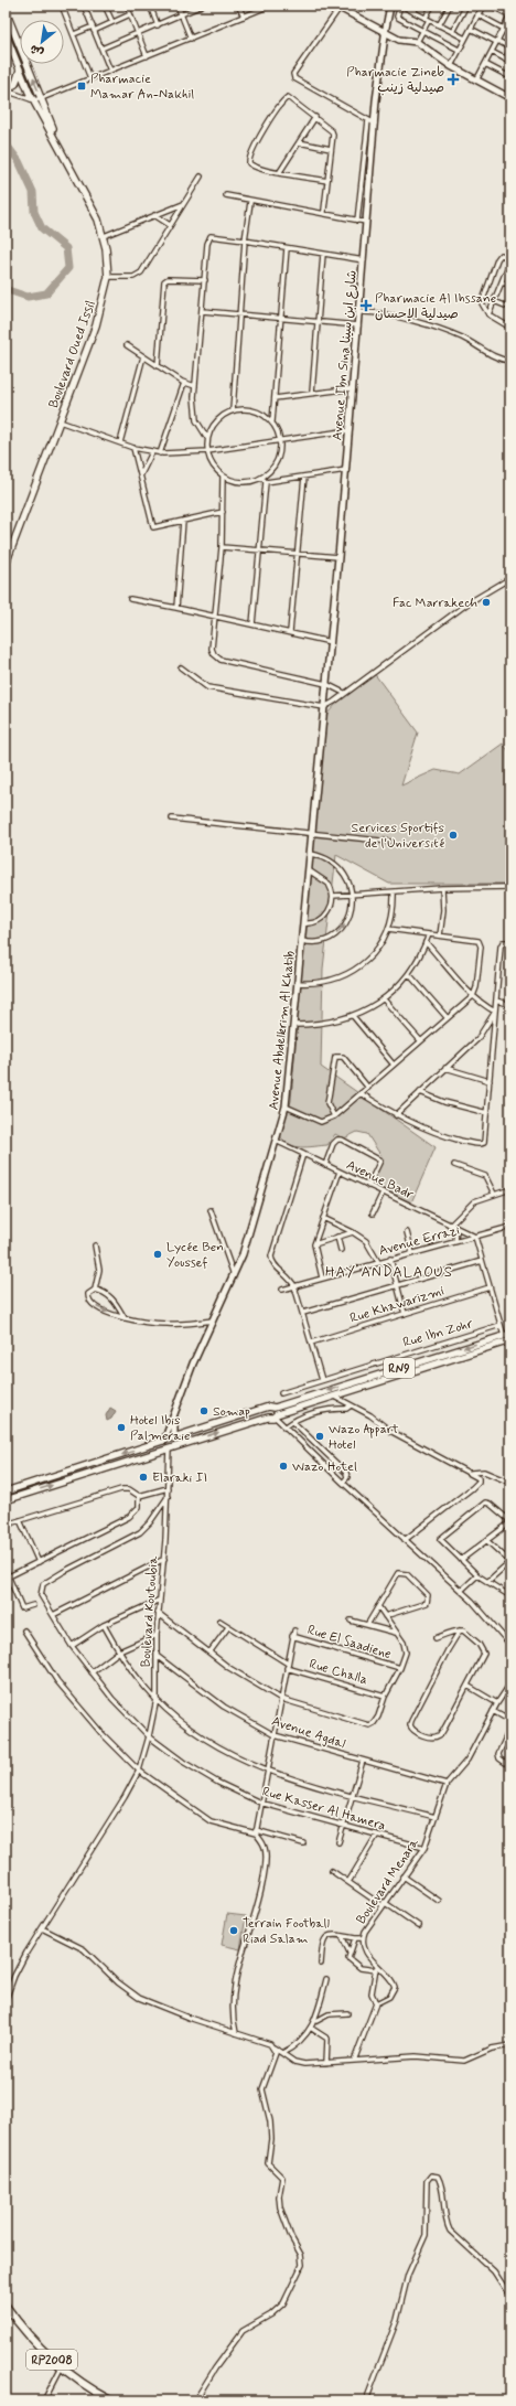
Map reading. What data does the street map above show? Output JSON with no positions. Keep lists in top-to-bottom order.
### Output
{
  "streets": {
    "highway": ["RP2008"],
    "main road": ["Boulevard Oued Issil", "RN9"],
    "street": [
      "Avenue Ibn Sina شارع ابن سينا",
      "Avenue Abdelkrim Al Khatib",
      "Avenue Badr",
      "Avenue Errazi",
      "Rue Khawarizmi",
      "Rue Ibn Zohr",
      "Boulevard Koutoubia",
      "Rue El Saadiene",
      "Rue Challa",
      "Avenue Agdal",
      "Rue Kasser Al Hamera",
      "Boulevard Menara"
    ]
  },
  "crossings": [
    ["Avenue Ibn Sina شارع ابن سينا", "Avenue Abdelkrim Al Khatib"],
    ["Avenue Abdelkrim Al Khatib", "Avenue Badr"],
    ["Avenue Abdelkrim Al Khatib", "RN9"],
    ["Avenue Badr", "Avenue Errazi"],
    ["RN9", "Boulevard Koutoubia"],
    ["Boulevard Koutoubia", "Avenue Agdal"],
    ["Boulevard Koutoubia", "Rue Kasser Al Hamera"],
    ["Avenue Agdal", "Boulevard Menara"],
    ["Rue Kasser Al Hamera", "Boulevard Menara"]
  ],
  "districts": ["HAY ANDALAOUS"],
  "places": {
    "health": ["Pharmacie Zineb صيدلية زينب", "Pharmacie Al Ihssane صيدلية الإحسان"],
    "transit": ["Pharmacie Mamar An-Nakhil"],
    "other": [
      "Fac Marrakech",
      "Services Sportifs de l'Université",
      "Lycée Ben Youssef",
      "Somap",
      "Hotel Ibis Palmeraie",
      "Wazo Appart Hotel",
      "Wazo Hotel",
      "Elaraki II",
      "Terrain Football Riad Salam"
    ]
  },
  "north": "bottom left"
}
